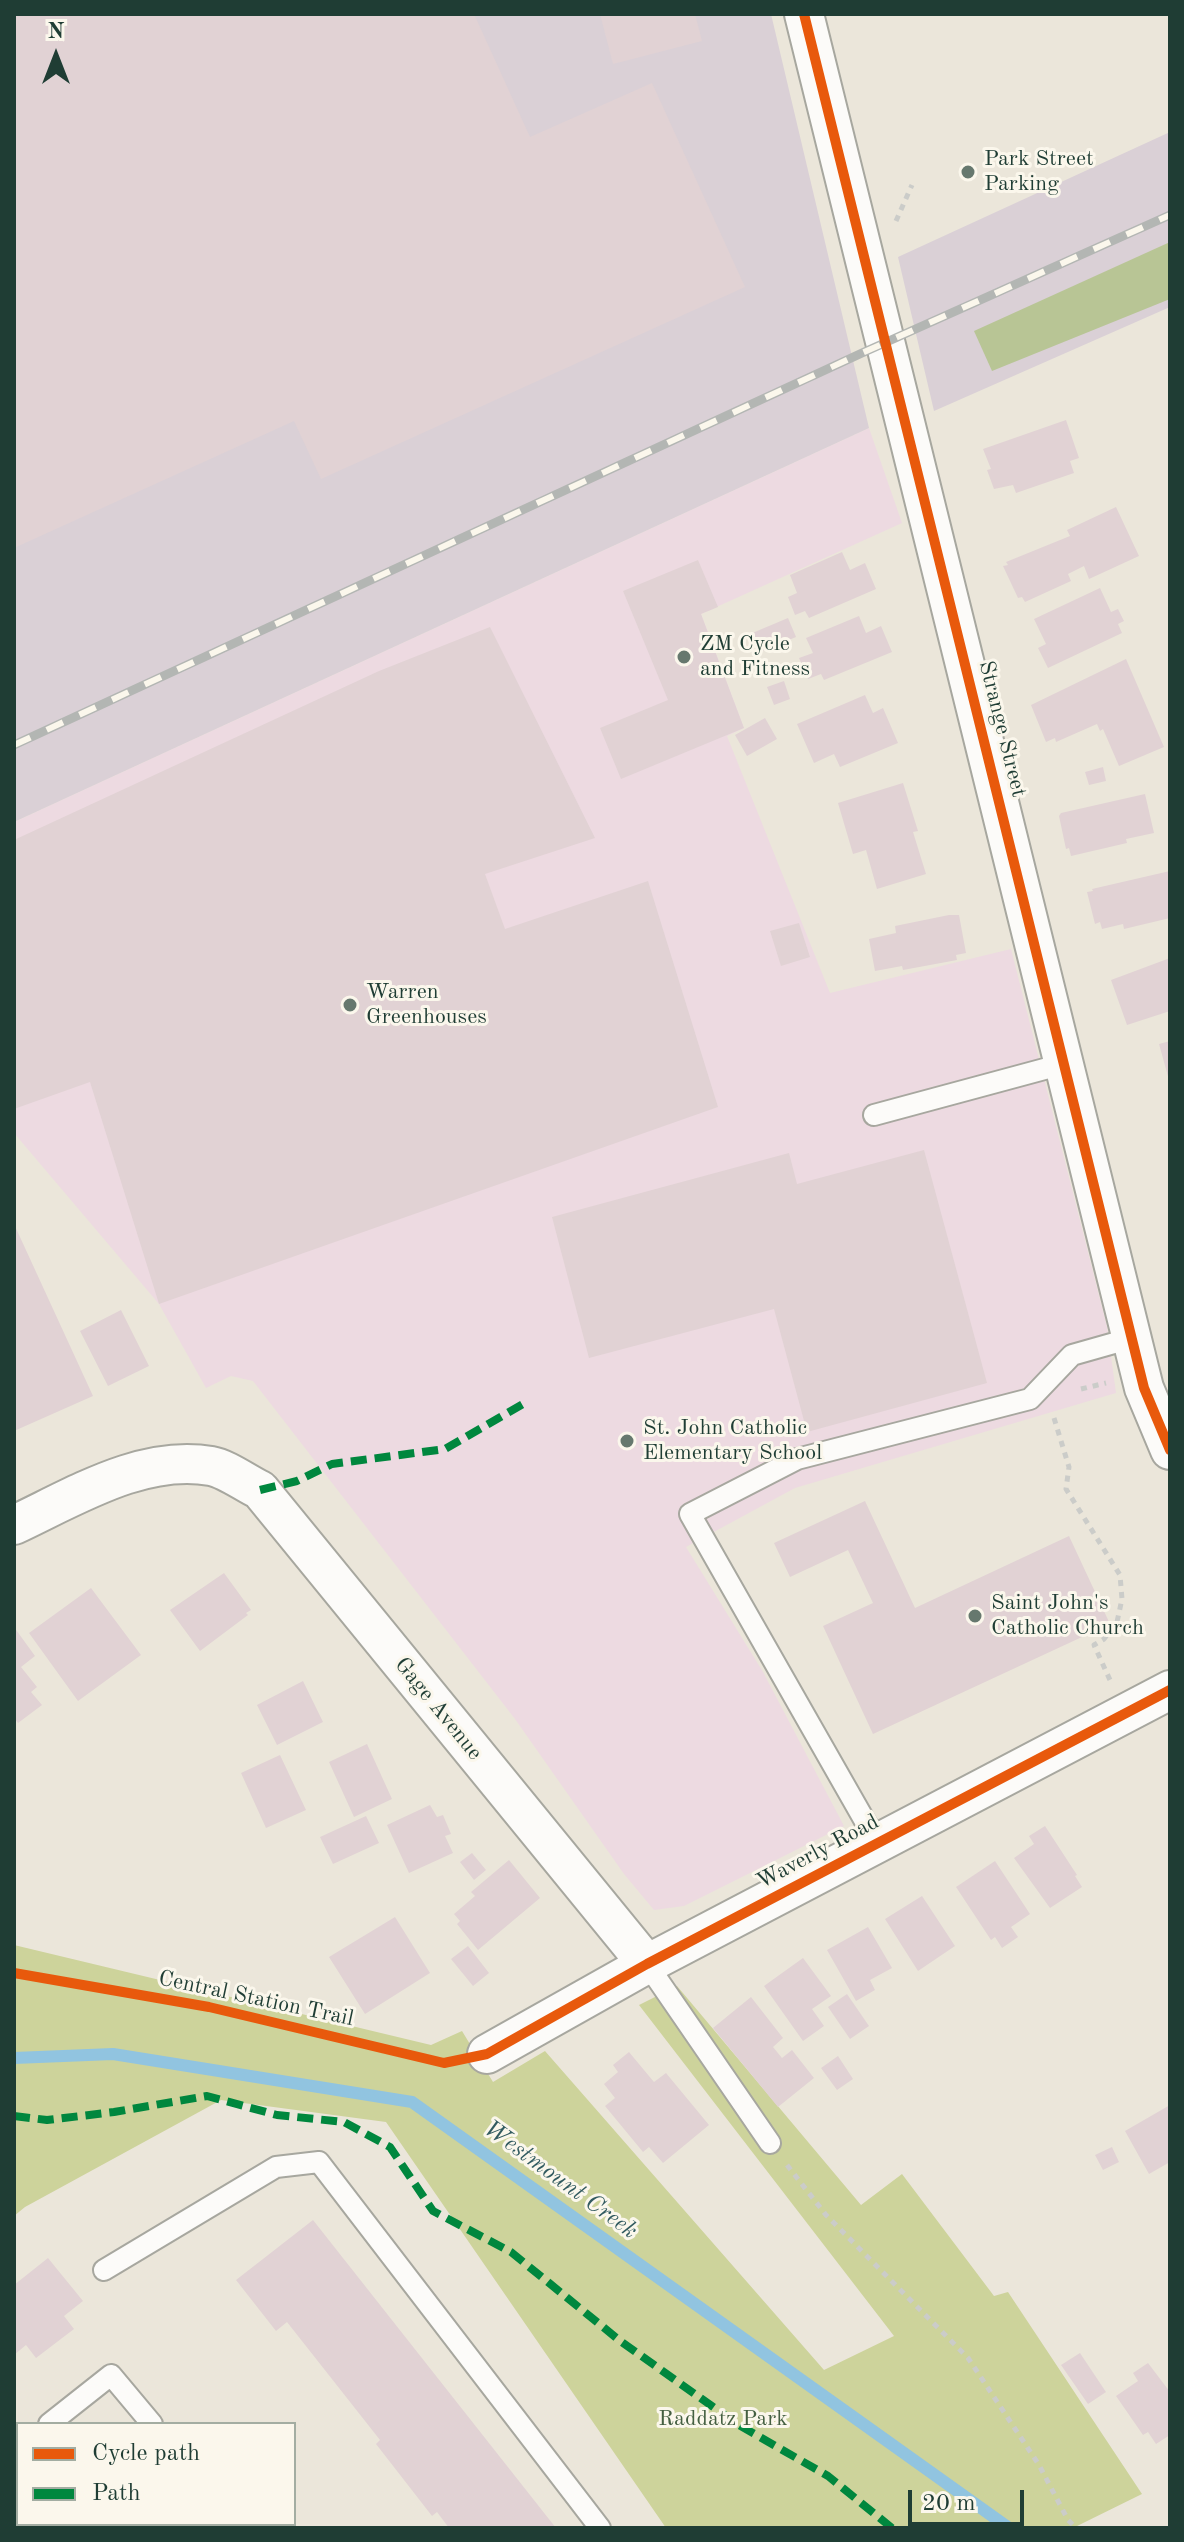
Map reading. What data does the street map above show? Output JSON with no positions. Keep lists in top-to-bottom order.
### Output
{
  "streets": {
    "street": ["Strange Street", "Gage Avenue", "Waverly Road"],
    "cycle path": ["Central Station Trail"]
  },
  "crossings": [
    ["Gage Avenue", "Waverly Road"]
  ],
  "water": ["Westmount Creek"],
  "parks": ["Raddatz Park"],
  "places": [
    "Park Street Parking",
    "ZM Cycle and Fitness",
    "Warren Greenhouses",
    "St. John Catholic Elementary School",
    "Saint John's Catholic Church"
  ],
  "legend": ["Cycle path", "Path"],
  "scale_bar": "20 m",
  "north": "top"
}
